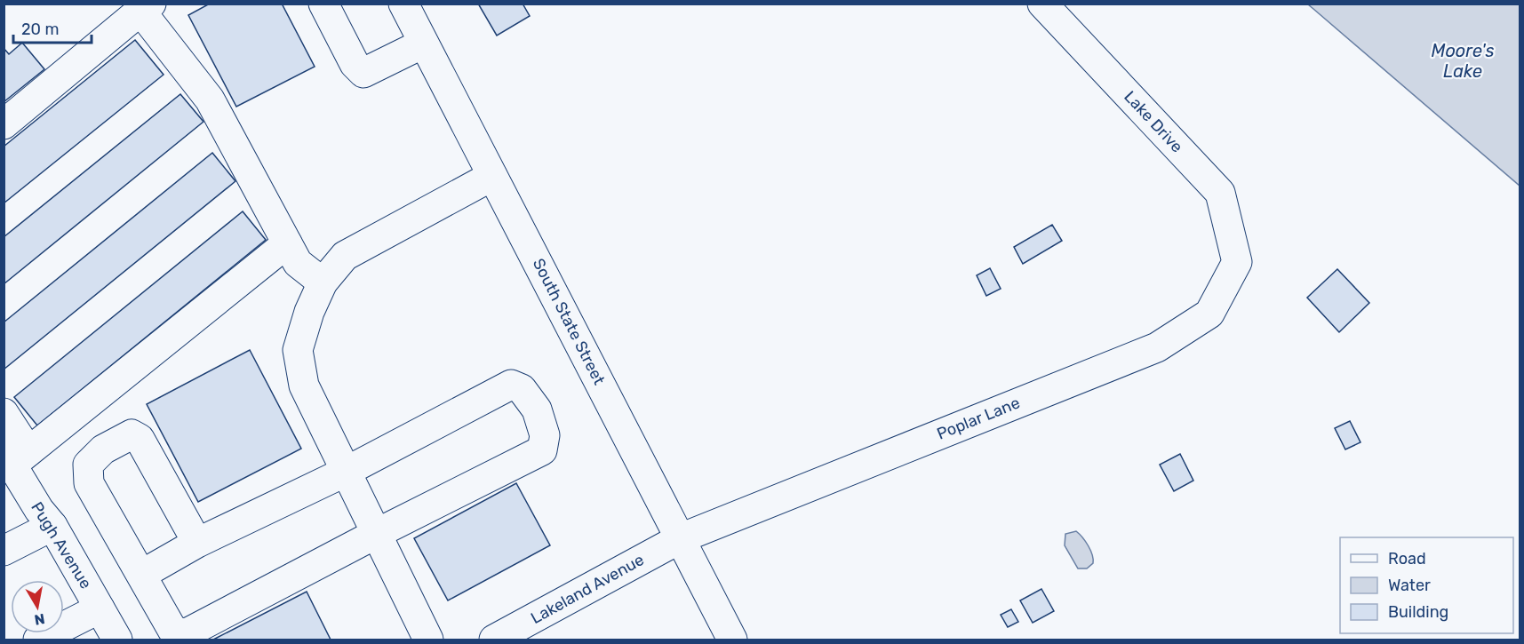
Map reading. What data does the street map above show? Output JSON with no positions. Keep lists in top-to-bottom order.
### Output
{
  "streets": {
    "street": [
      "Lake Drive",
      "South State Street",
      "Poplar Lane",
      "Pugh Avenue",
      "Lakeland Avenue"
    ]
  },
  "crossings": [
    ["Lake Drive", "Poplar Lane"],
    ["South State Street", "Poplar Lane"],
    ["South State Street", "Lakeland Avenue"],
    ["Poplar Lane", "Lakeland Avenue"]
  ],
  "water": ["Moore's Lake"],
  "legend": ["Road", "Water", "Building"],
  "scale_bar": "20 m",
  "north": "bottom"
}
